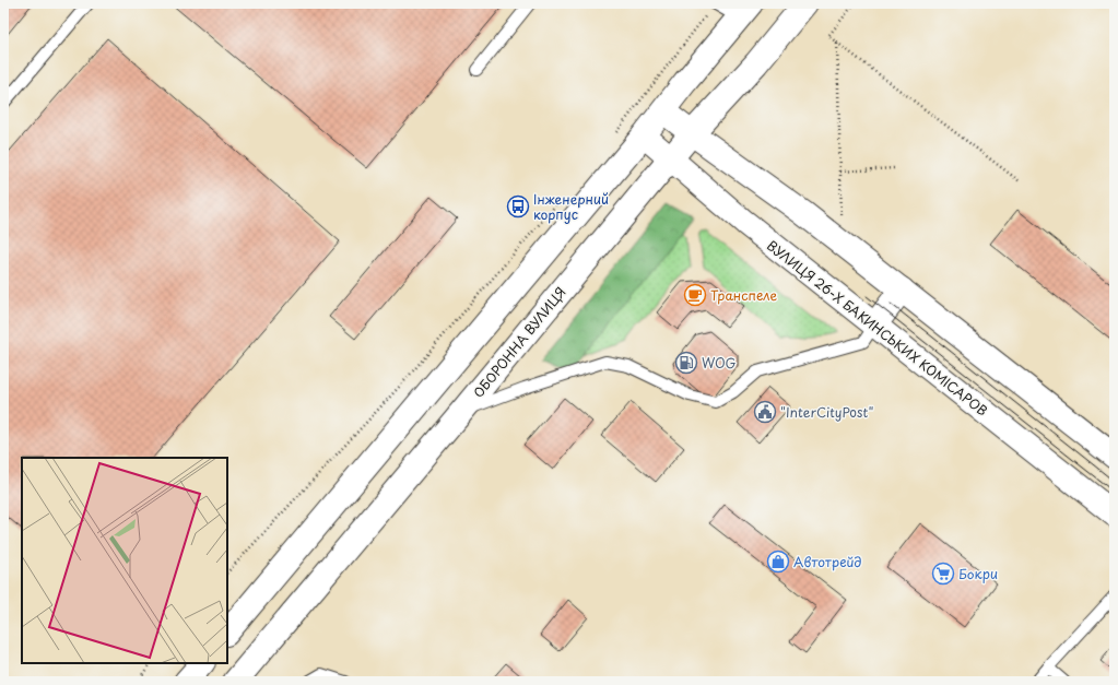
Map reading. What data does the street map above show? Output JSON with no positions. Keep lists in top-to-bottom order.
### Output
{
  "streets": {
    "main road": ["ВУЛИЦЯ 26-Х БАКИНСЬКИХ КОМІСАРОВ", "ОБОРОННА ВУЛИЦЯ"]
  },
  "crossings": [
    ["ВУЛИЦЯ 26-Х БАКИНСЬКИХ КОМІСАРОВ", "ОБОРОННА ВУЛИЦЯ"]
  ],
  "places": {
    "bus stop": ["Інженерний корпус"],
    "cafe": ["Транспеле"],
    "fuel station": ["WOG"],
    "public building": ["\"InterCityPost\""],
    "shop": ["Автотрейд"],
    "supermarket": ["Бокри"]
  }
}
